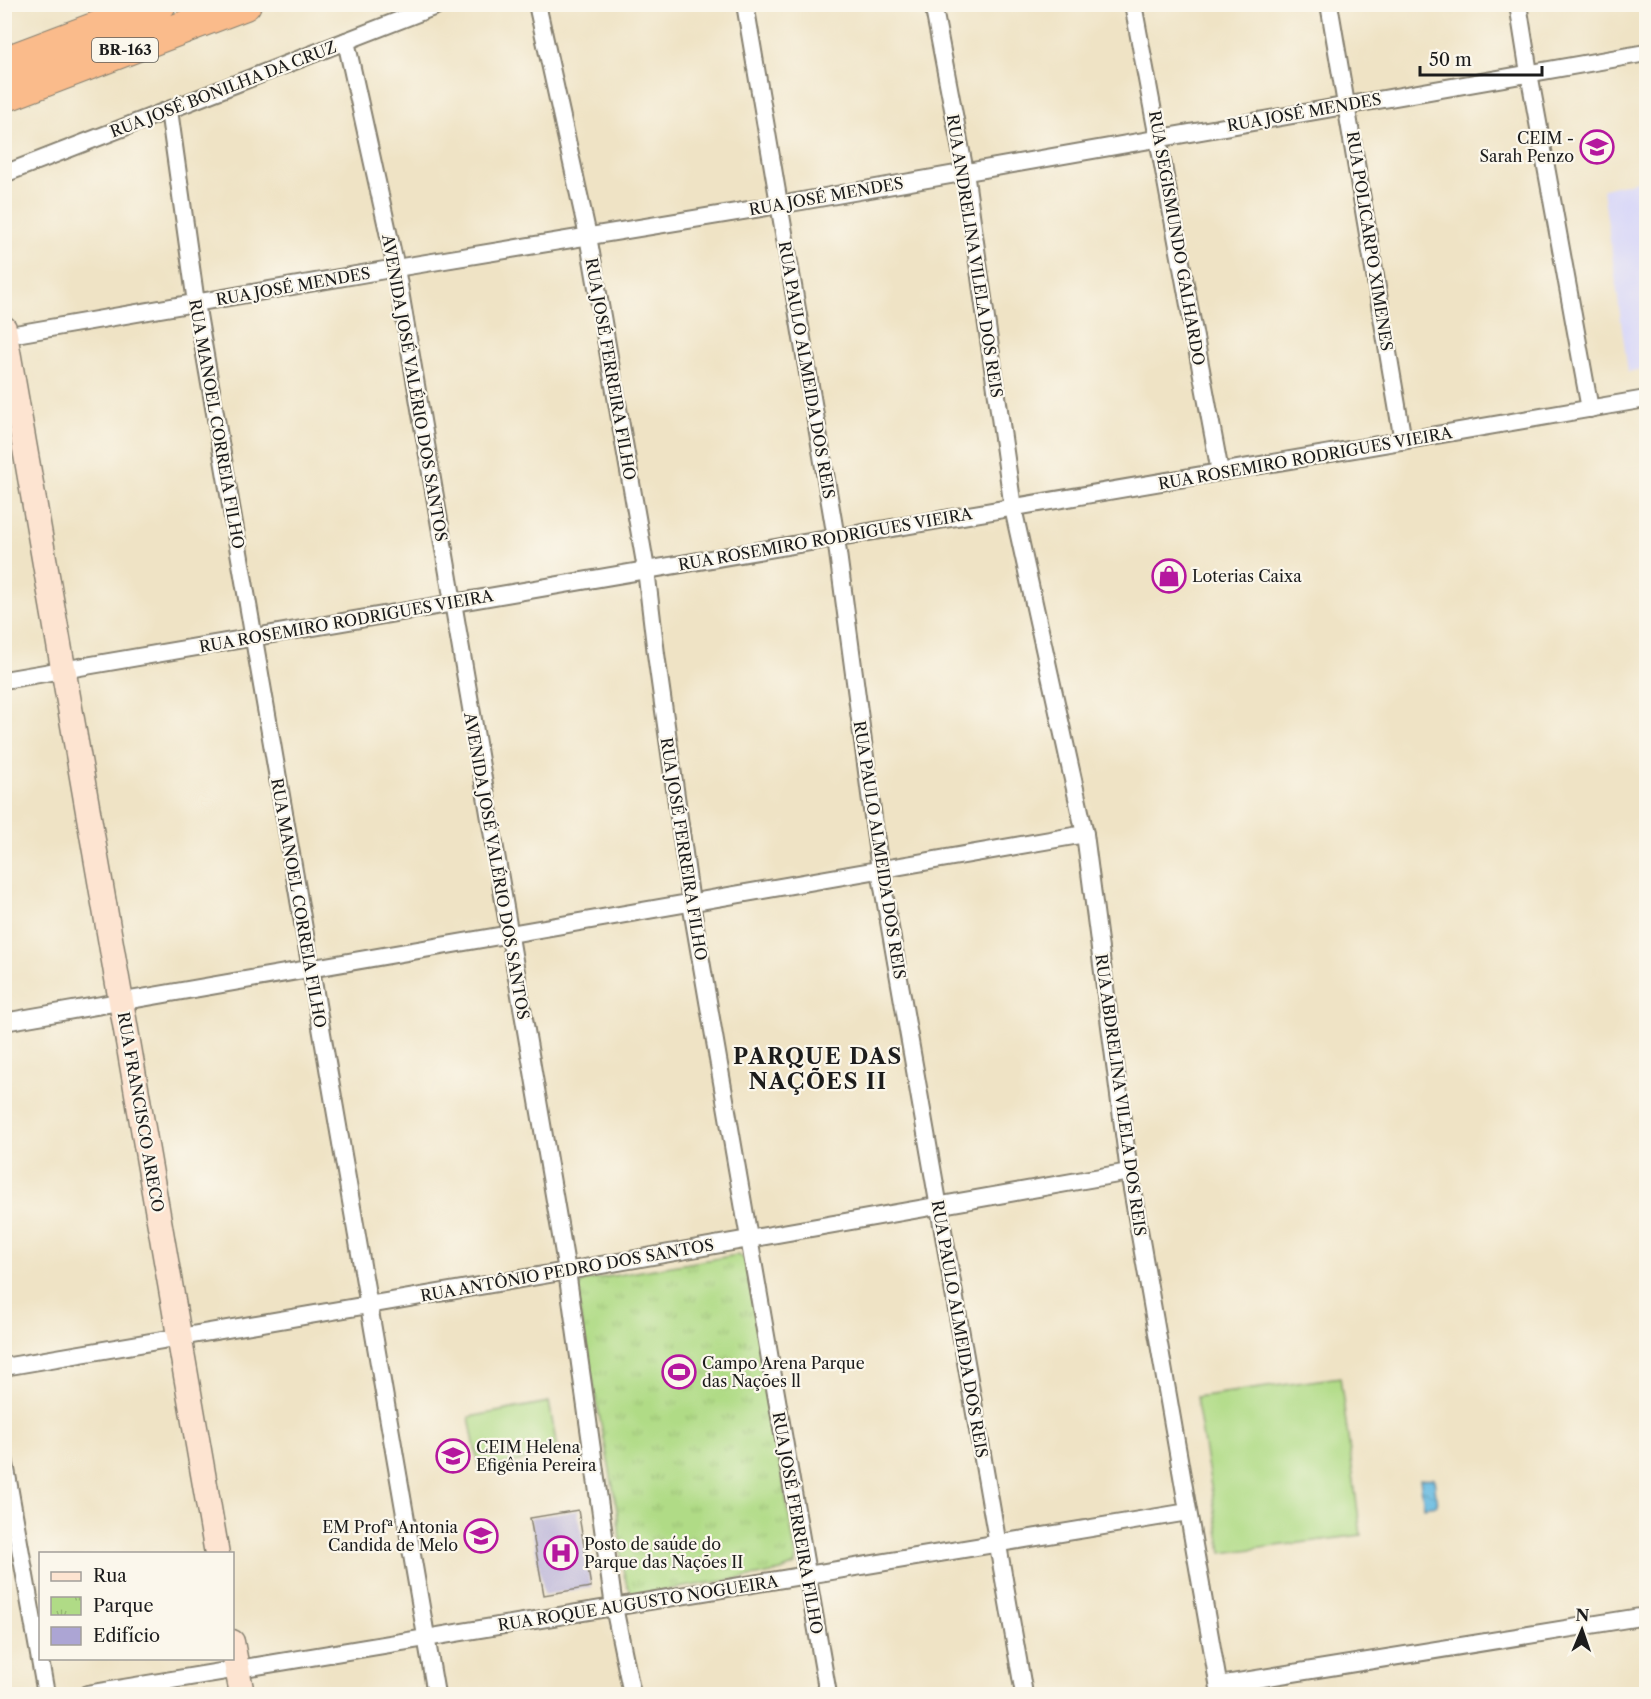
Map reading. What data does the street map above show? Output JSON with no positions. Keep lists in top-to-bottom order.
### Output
{
  "streets": {
    "highway": ["BR-163"],
    "street": [
      "RUA JOSÉ BONILHA DA CRUZ",
      "RUA JOSÉ MENDES",
      "RUA SEGISMUNDO GALHARDO",
      "RUA POLICARPO XIMENES",
      "RUA ANDRELINA VILELA DOS REIS",
      "RUA JOSÉ FERREIRA FILHO",
      "RUA PAULO ALMEIDA DOS REIS",
      "AVENIDA JOSÉ VALÉRIO DOS SANTOS",
      "RUA MANOEL CORREIA FILHO",
      "RUA ROSEMIRO RODRIGUES VIEIRA",
      "RUA ABDRELINA VILELA DOS REIS",
      "RUA FRANCISCO ARECO",
      "RUA ANTÔNIO PEDRO DOS SANTOS",
      "RUA ROQUE AUGUSTO NOGUEIRA"
    ]
  },
  "crossings": [
    ["RUA JOSÉ BONILHA DA CRUZ", "AVENIDA JOSÉ VALÉRIO DOS SANTOS"],
    ["RUA JOSÉ BONILHA DA CRUZ", "RUA MANOEL CORREIA FILHO"],
    ["RUA JOSÉ MENDES", "RUA SEGISMUNDO GALHARDO"],
    ["RUA JOSÉ MENDES", "RUA POLICARPO XIMENES"],
    ["RUA JOSÉ MENDES", "RUA ANDRELINA VILELA DOS REIS"],
    ["RUA JOSÉ MENDES", "RUA JOSÉ FERREIRA FILHO"],
    ["RUA JOSÉ MENDES", "RUA PAULO ALMEIDA DOS REIS"],
    ["RUA JOSÉ MENDES", "AVENIDA JOSÉ VALÉRIO DOS SANTOS"],
    ["RUA JOSÉ MENDES", "RUA MANOEL CORREIA FILHO"],
    ["RUA JOSÉ MENDES", "RUA FRANCISCO ARECO"],
    ["RUA SEGISMUNDO GALHARDO", "RUA ROSEMIRO RODRIGUES VIEIRA"],
    ["RUA POLICARPO XIMENES", "RUA ROSEMIRO RODRIGUES VIEIRA"],
    ["RUA ANDRELINA VILELA DOS REIS", "RUA ROSEMIRO RODRIGUES VIEIRA"],
    ["RUA ANDRELINA VILELA DOS REIS", "RUA ABDRELINA VILELA DOS REIS"],
    ["RUA JOSÉ FERREIRA FILHO", "RUA ROSEMIRO RODRIGUES VIEIRA"],
    ["RUA JOSÉ FERREIRA FILHO", "RUA ANTÔNIO PEDRO DOS SANTOS"],
    ["RUA JOSÉ FERREIRA FILHO", "RUA ROQUE AUGUSTO NOGUEIRA"],
    ["RUA PAULO ALMEIDA DOS REIS", "RUA ROSEMIRO RODRIGUES VIEIRA"],
    ["RUA PAULO ALMEIDA DOS REIS", "RUA ANTÔNIO PEDRO DOS SANTOS"],
    ["RUA PAULO ALMEIDA DOS REIS", "RUA ROQUE AUGUSTO NOGUEIRA"],
    ["AVENIDA JOSÉ VALÉRIO DOS SANTOS", "RUA ROSEMIRO RODRIGUES VIEIRA"],
    ["AVENIDA JOSÉ VALÉRIO DOS SANTOS", "RUA ANTÔNIO PEDRO DOS SANTOS"],
    ["AVENIDA JOSÉ VALÉRIO DOS SANTOS", "RUA ROQUE AUGUSTO NOGUEIRA"],
    ["RUA MANOEL CORREIA FILHO", "RUA ROSEMIRO RODRIGUES VIEIRA"],
    ["RUA MANOEL CORREIA FILHO", "RUA ANTÔNIO PEDRO DOS SANTOS"],
    ["RUA MANOEL CORREIA FILHO", "RUA ROQUE AUGUSTO NOGUEIRA"],
    ["RUA ROSEMIRO RODRIGUES VIEIRA", "RUA ABDRELINA VILELA DOS REIS"],
    ["RUA ROSEMIRO RODRIGUES VIEIRA", "RUA FRANCISCO ARECO"],
    ["RUA ABDRELINA VILELA DOS REIS", "RUA ANTÔNIO PEDRO DOS SANTOS"],
    ["RUA ABDRELINA VILELA DOS REIS", "RUA ROQUE AUGUSTO NOGUEIRA"],
    ["RUA FRANCISCO ARECO", "RUA ANTÔNIO PEDRO DOS SANTOS"]
  ],
  "districts": ["PARQUE DAS NAÇÕES II"],
  "places": {
    "school or university": ["CEIM - Sarah Penzo", "CEIM Helena Efigênia Pereira", "EM Profª Antonia Candida de Melo"],
    "shop": ["Loterias Caixa"],
    "sports": ["Campo Arena Parque das Nações ll"],
    "hospital": ["Posto de saúde do Parque das Nações II"]
  },
  "legend": ["Rua", "Parque", "Edifício"],
  "scale_bar": "50 m",
  "north": "top"
}
